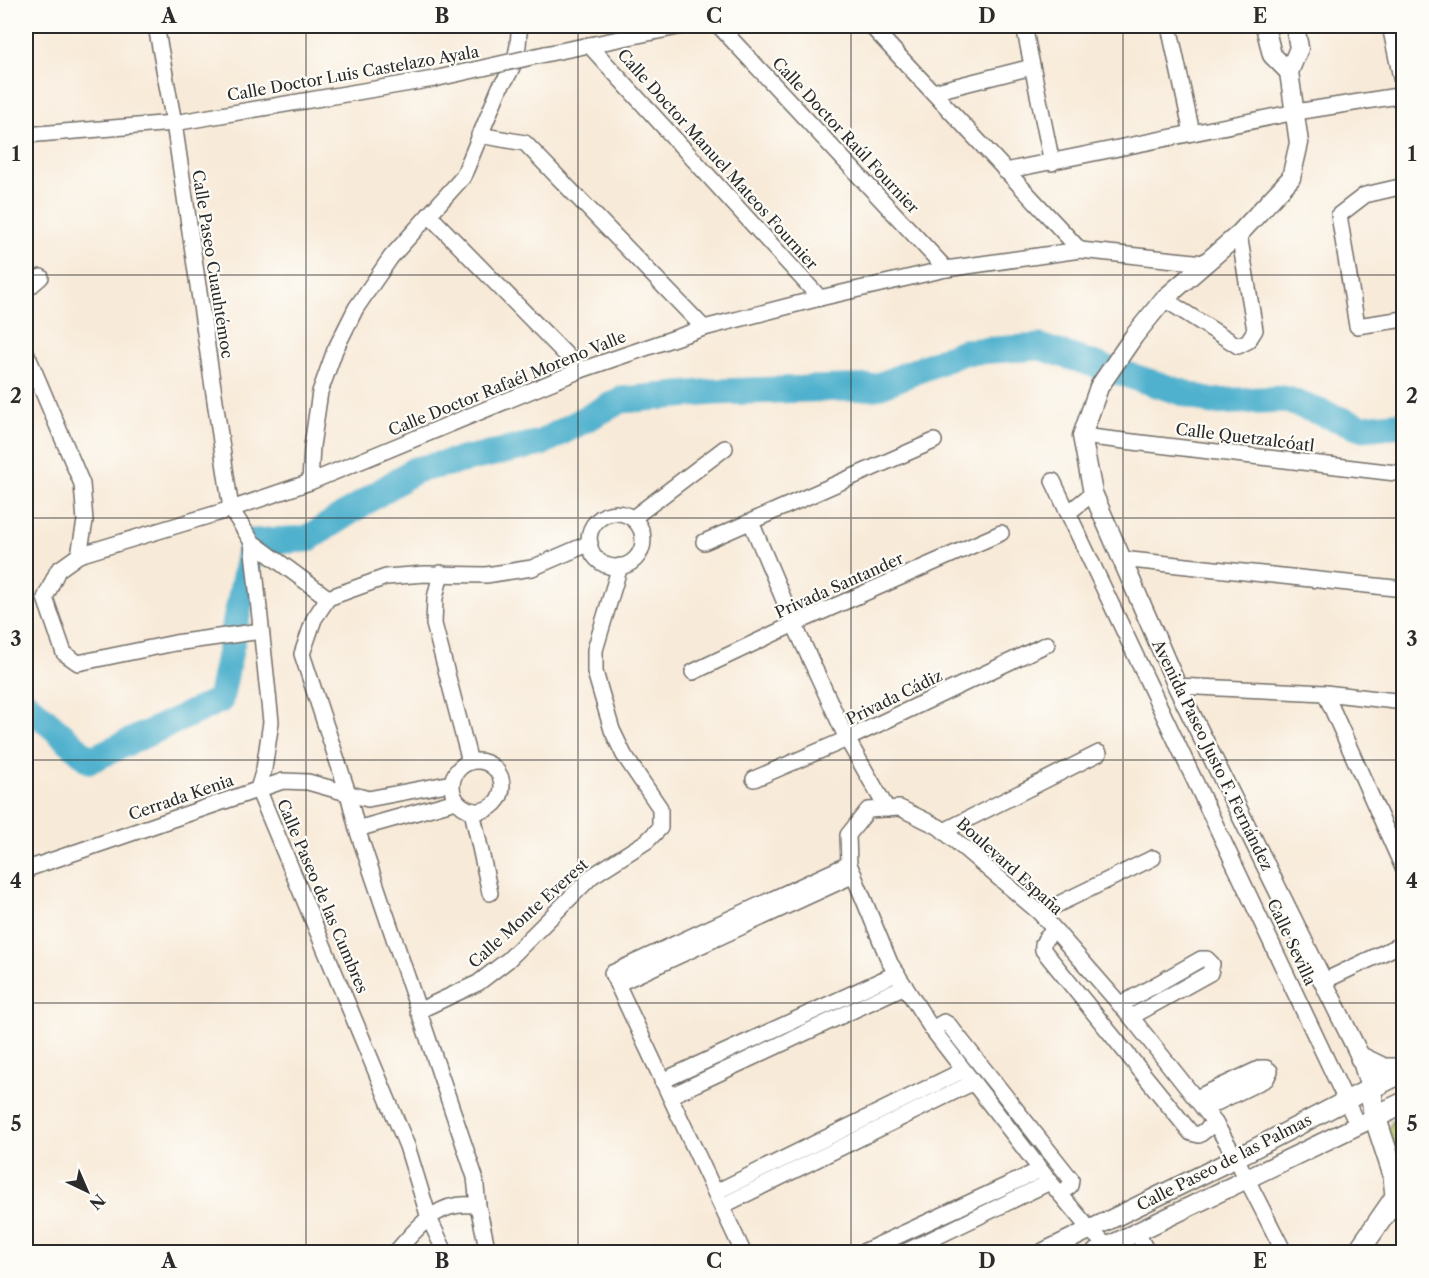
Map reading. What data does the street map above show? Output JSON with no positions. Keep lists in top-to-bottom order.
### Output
{
  "streets": {
    "main road": ["Avenida Paseo Justo F. Fernández", "Calle Paseo de las Palmas"],
    "street": [
      "Calle Doctor Luis Castelazo Ayala",
      "Calle Doctor Raúl Fournier",
      "Calle Doctor Manuel Mateos Fournier",
      "Calle Paseo Cuauhtémoc",
      "Calle Doctor Rafaél Moreno Valle",
      "Calle Quetzalcóatl",
      "Privada Santander",
      "Privada Cádiz",
      "Cerrada Kenia",
      "Boulevard España",
      "Calle Paseo de las Cumbres",
      "Calle Monte Everest",
      "Calle Sevilla"
    ]
  },
  "crossings": [
    ["Calle Doctor Luis Castelazo Ayala", "Calle Doctor Manuel Mateos Fournier"],
    ["Calle Doctor Luis Castelazo Ayala", "Calle Paseo Cuauhtémoc"],
    ["Calle Doctor Raúl Fournier", "Calle Doctor Rafaél Moreno Valle"],
    ["Calle Doctor Manuel Mateos Fournier", "Calle Doctor Rafaél Moreno Valle"],
    ["Calle Paseo Cuauhtémoc", "Calle Doctor Rafaél Moreno Valle"],
    ["Calle Paseo Cuauhtémoc", "Calle Paseo de las Cumbres"],
    ["Calle Doctor Rafaél Moreno Valle", "Calle Paseo de las Cumbres"],
    ["Calle Quetzalcóatl", "Avenida Paseo Justo F. Fernández"],
    ["Avenida Paseo Justo F. Fernández", "Calle Sevilla"],
    ["Avenida Paseo Justo F. Fernández", "Calle Paseo de las Palmas"],
    ["Cerrada Kenia", "Calle Paseo de las Cumbres"],
    ["Boulevard España", "Calle Paseo de las Palmas"],
    ["Calle Sevilla", "Calle Paseo de las Palmas"]
  ],
  "north": "bottom right",
  "grid": {
    "columns": [
      "A",
      "B",
      "C",
      "D",
      "E"
    ],
    "rows": [
      "1",
      "2",
      "3",
      "4",
      "5"
    ]
  }
}
